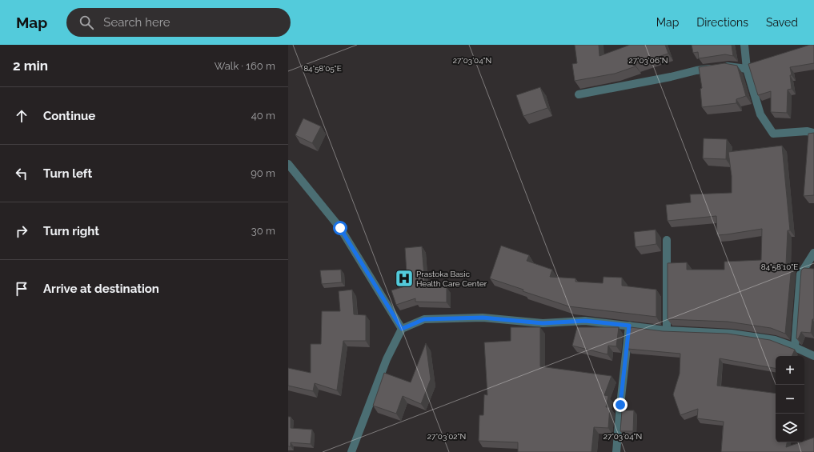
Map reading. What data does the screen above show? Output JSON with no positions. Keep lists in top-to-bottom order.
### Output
{
  "places": {
    "hospital": ["Prastoka Basic Health Care Center"]
  },
  "page": {
    "header": "Map",
    "search": "Search here",
    "nav": ["Map", "Directions", "Saved"],
    "heading": ["2 min", "Walk · 160 m"],
    "list": [
      ["Continue", "40 m"],
      ["Turn left", "90 m"],
      ["Turn right", "30 m"],
      "Arrive at destination"
    ],
    "map_buttons": ["+", "−"]
  },
  "coordinates": [
    "27°03'04\"N",
    "27°03'06\"N",
    "84°58'05\"E",
    "84°58'10\"E",
    "27°03'02\"N"
  ]
}
